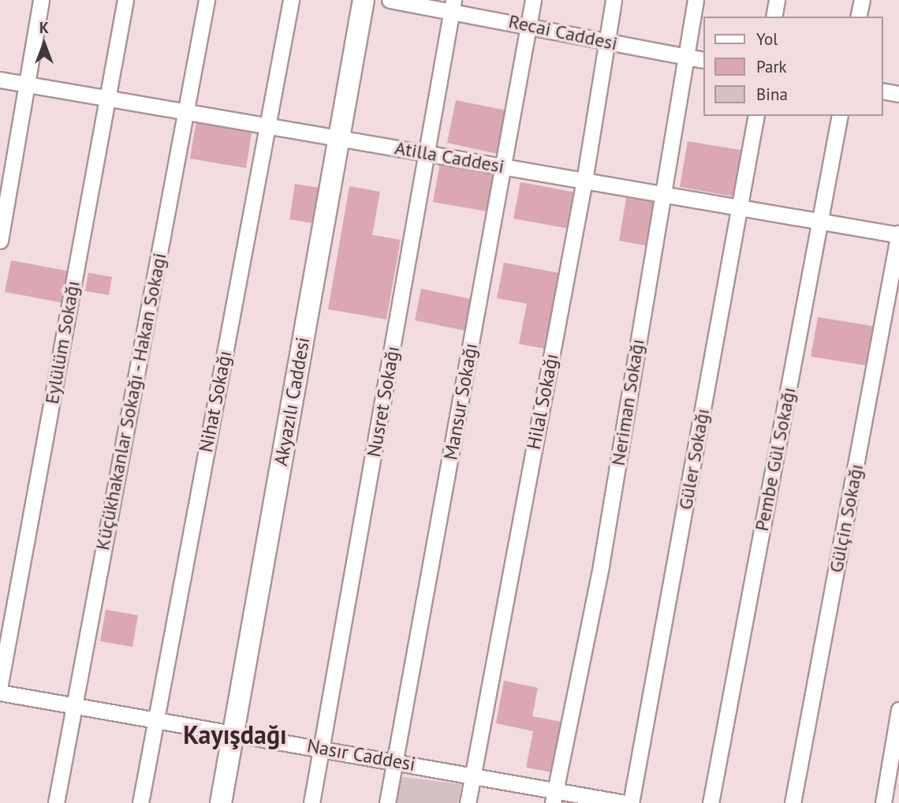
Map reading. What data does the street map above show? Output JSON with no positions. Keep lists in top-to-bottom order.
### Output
{
  "streets": {
    "street": [
      "Recai Caddesi",
      "Atilla Caddesi",
      "Eylülüm Sokağı",
      "Küçükhakanlar Sokağı - Hakan Sokagi",
      "Nihat Sokağı",
      "Akyazılı Caddesi",
      "Nusret Sokağı",
      "Mansur Sokağı",
      "Hilal Sokağı",
      "Neriman Sokağı",
      "Güler Sokağı",
      "Pembe Gül Sokağı",
      "Gülçin Sokağı",
      "Nasır Caddesi"
    ]
  },
  "crossings": [
    ["Recai Caddesi", "Nusret Sokağı"],
    ["Recai Caddesi", "Mansur Sokağı"],
    ["Recai Caddesi", "Hilal Sokağı"],
    ["Recai Caddesi", "Neriman Sokağı"],
    ["Atilla Caddesi", "Eylülüm Sokağı"],
    ["Atilla Caddesi", "Küçükhakanlar Sokağı - Hakan Sokagi"],
    ["Atilla Caddesi", "Nihat Sokağı"],
    ["Atilla Caddesi", "Akyazılı Caddesi"],
    ["Atilla Caddesi", "Nusret Sokağı"],
    ["Atilla Caddesi", "Mansur Sokağı"],
    ["Atilla Caddesi", "Hilal Sokağı"],
    ["Atilla Caddesi", "Neriman Sokağı"],
    ["Atilla Caddesi", "Güler Sokağı"],
    ["Atilla Caddesi", "Pembe Gül Sokağı"],
    ["Atilla Caddesi", "Gülçin Sokağı"],
    ["Küçükhakanlar Sokağı - Hakan Sokagi", "Nasır Caddesi"],
    ["Nihat Sokağı", "Nasır Caddesi"],
    ["Akyazılı Caddesi", "Nasır Caddesi"],
    ["Nusret Sokağı", "Nasır Caddesi"],
    ["Mansur Sokağı", "Nasır Caddesi"],
    ["Hilal Sokağı", "Nasır Caddesi"],
    ["Neriman Sokağı", "Nasır Caddesi"]
  ],
  "districts": ["Kayışdağı"],
  "legend": ["Yol", "Park", "Bina"],
  "north": "top"
}
